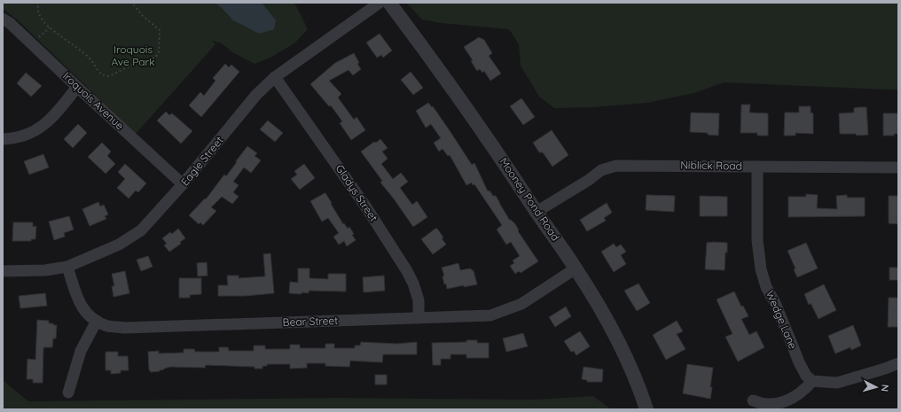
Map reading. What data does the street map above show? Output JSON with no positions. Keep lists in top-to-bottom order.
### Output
{
  "streets": {
    "street": [
      "Iroquois Avenue",
      "Eagle Street",
      "Niblick Road",
      "Gladys Street",
      "Mooney Pond Road",
      "Wedge Lane",
      "Bear Street"
    ]
  },
  "crossings": [
    ["Iroquois Avenue", "Eagle Street"],
    ["Eagle Street", "Gladys Street"],
    ["Eagle Street", "Bear Street"],
    ["Niblick Road", "Mooney Pond Road"],
    ["Niblick Road", "Wedge Lane"],
    ["Gladys Street", "Bear Street"],
    ["Mooney Pond Road", "Bear Street"]
  ],
  "parks": ["Iroquois Ave Park"],
  "north": "right"
}
